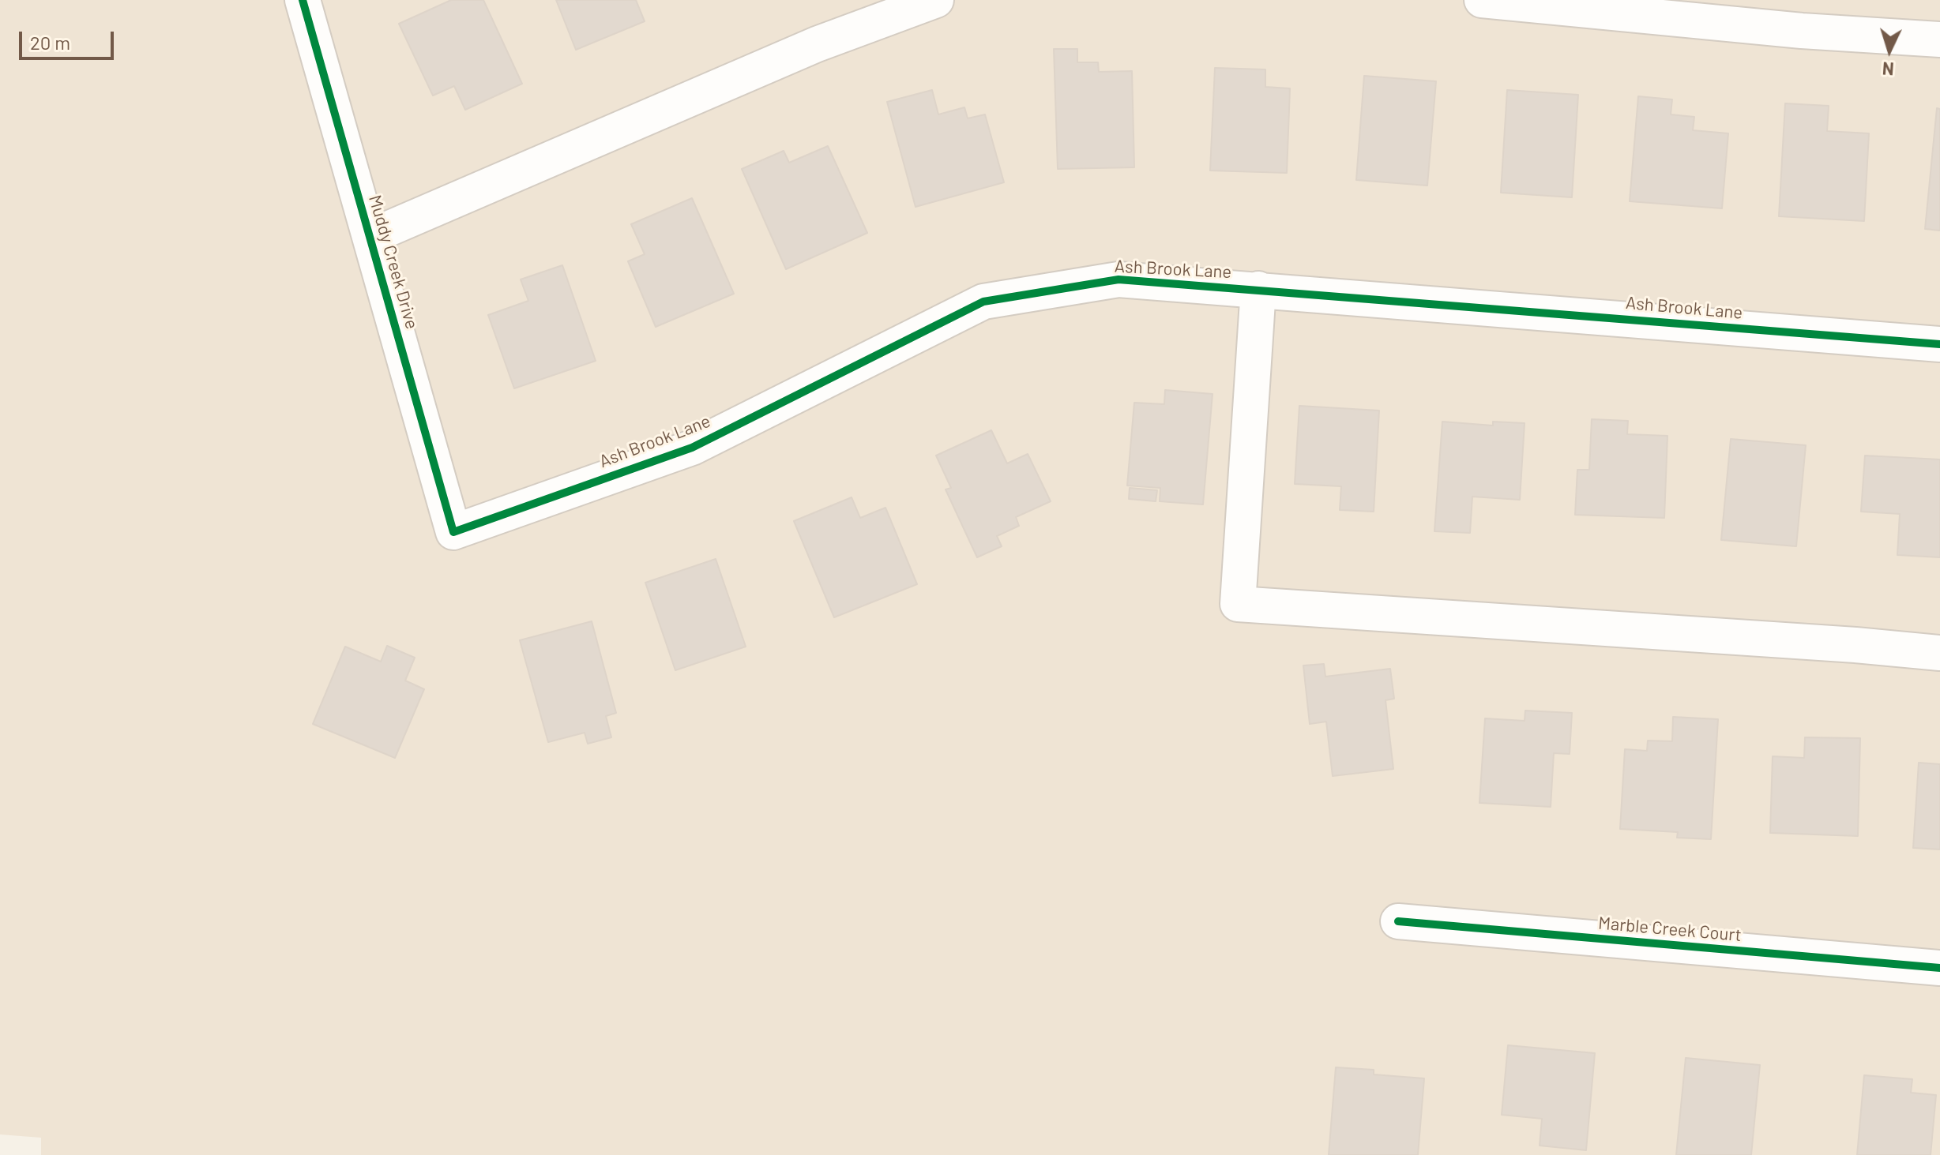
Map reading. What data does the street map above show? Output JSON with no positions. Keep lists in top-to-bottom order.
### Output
{
  "streets": {
    "street": ["Muddy Creek Drive", "Ash Brook Lane", "Marble Creek Court"]
  },
  "crossings": [
    ["Muddy Creek Drive", "Ash Brook Lane"]
  ],
  "scale_bar": "20 m",
  "north": "bottom"
}
